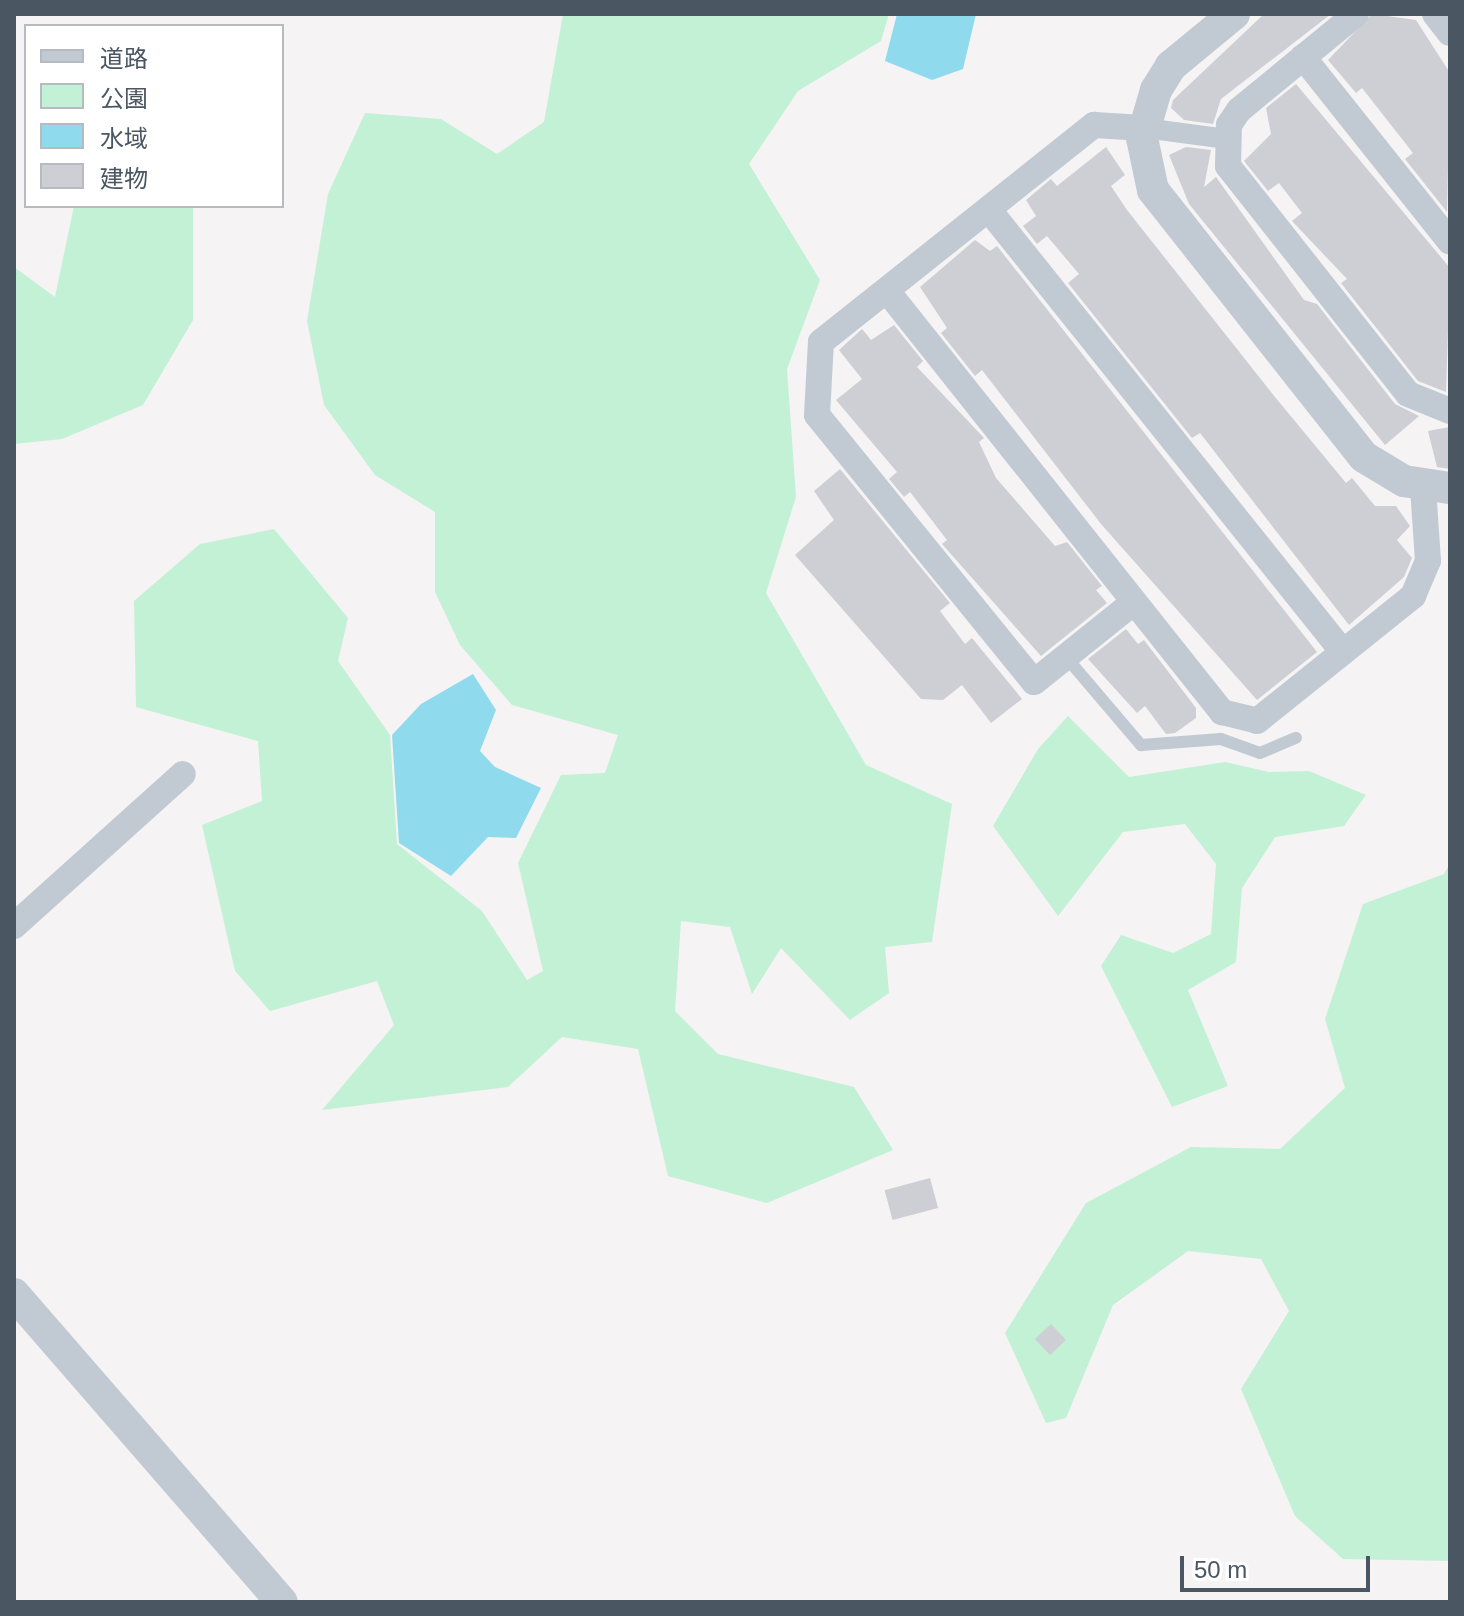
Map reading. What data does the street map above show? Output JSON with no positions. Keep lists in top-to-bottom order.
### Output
{
  "legend": [
    "道路",
    "公園",
    "水域",
    "建物"
  ],
  "scale_bar": "50 m"
}
